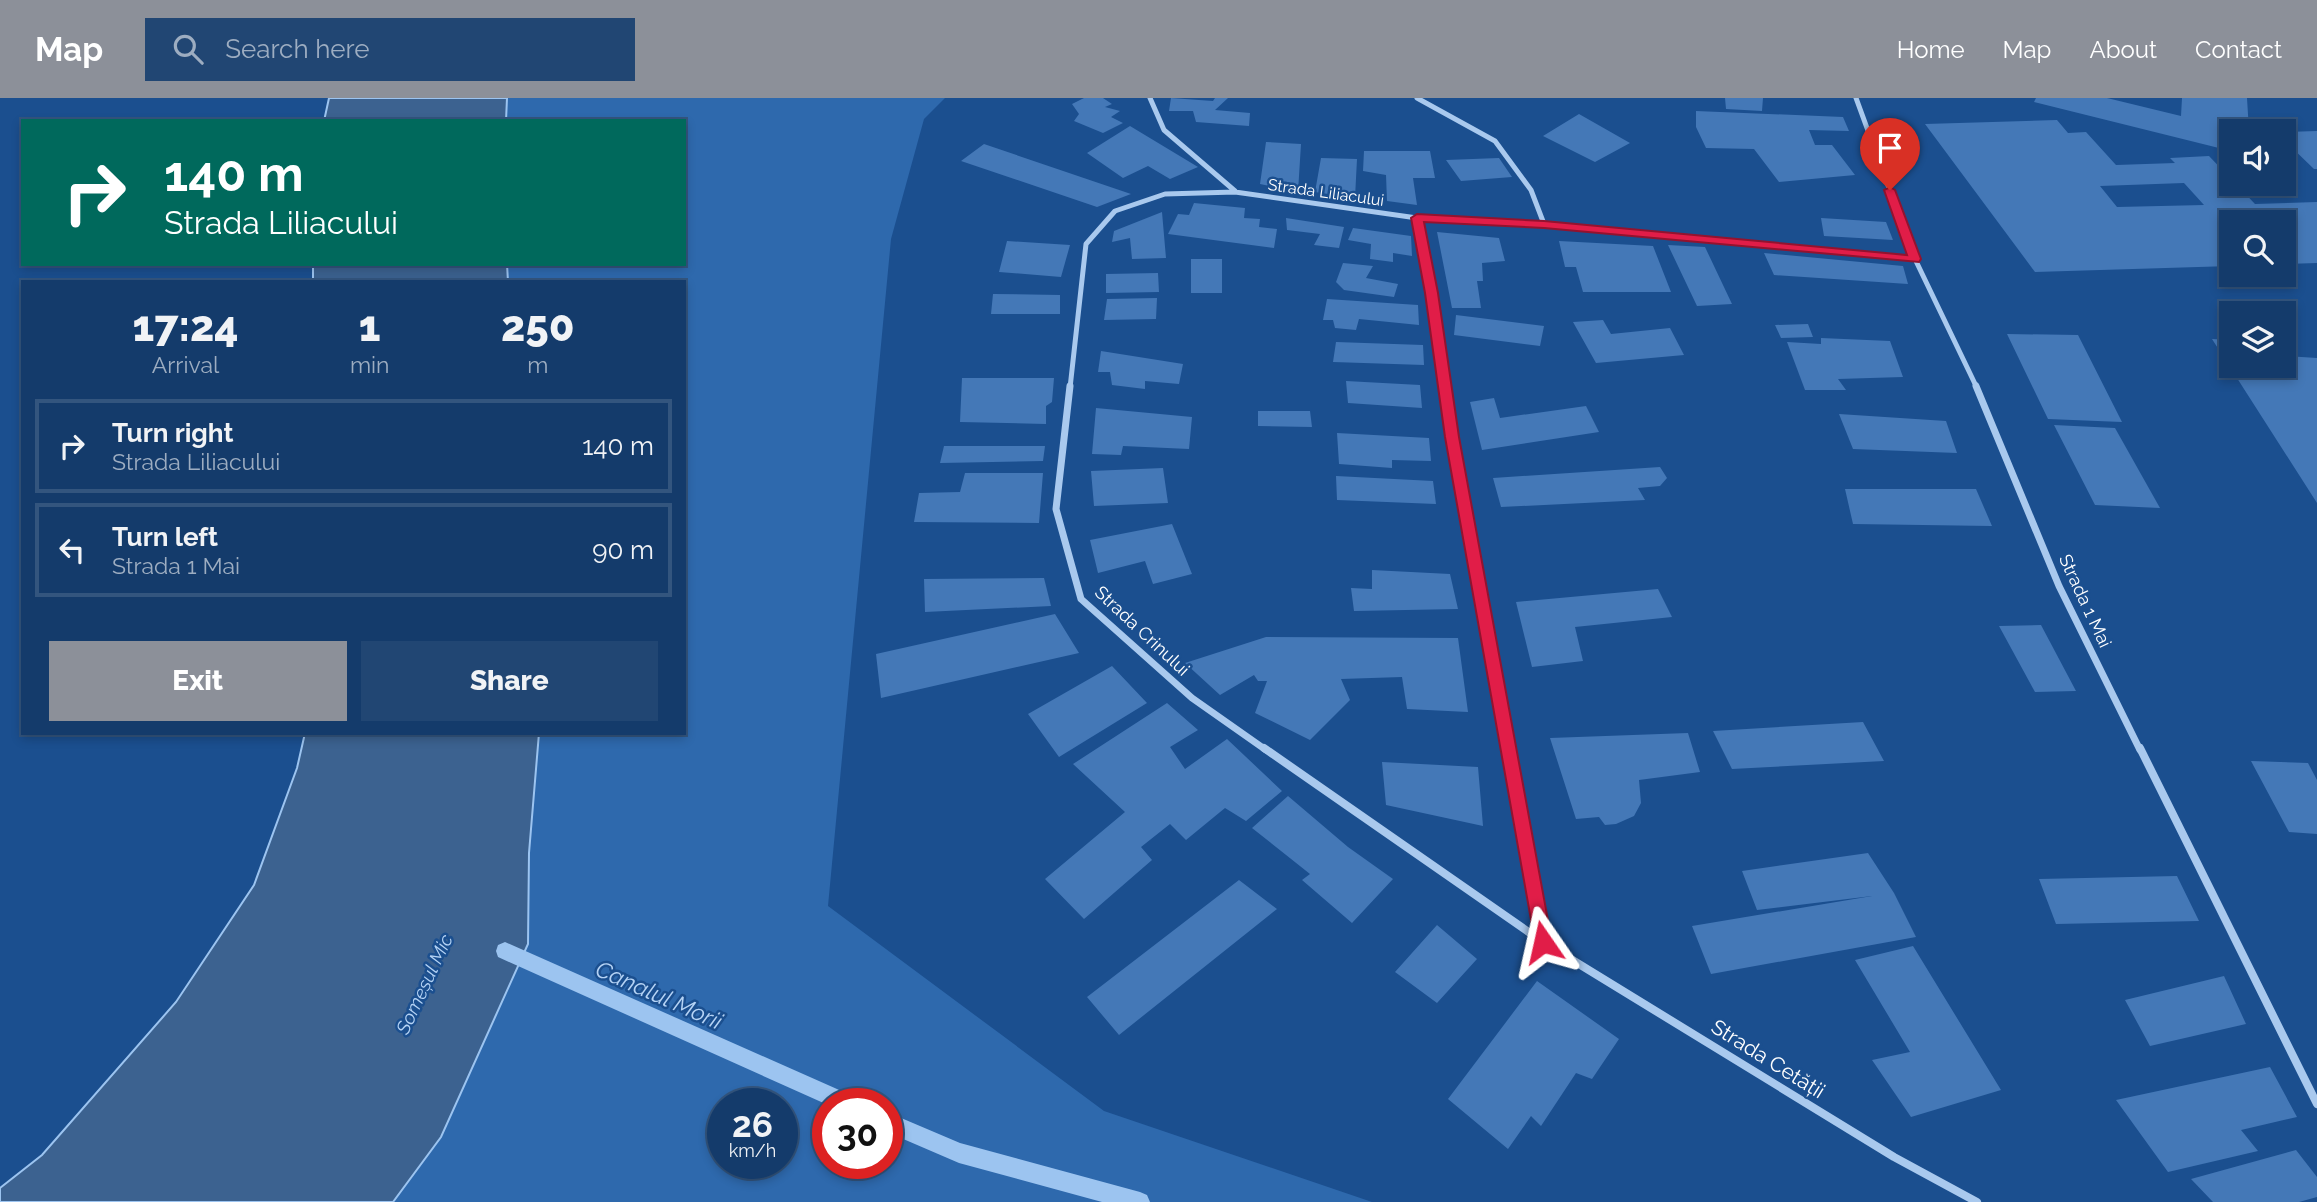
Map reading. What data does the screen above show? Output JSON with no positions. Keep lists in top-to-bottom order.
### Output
{
  "streets": {
    "street": [
      "Strada Liliacului",
      "Strada 1 Mai",
      "Strada Crinului",
      "Strada Cetății"
    ]
  },
  "crossings": [
    ["Strada Liliacului", "Strada 1 Mai"],
    ["Strada Liliacului", "Strada Crinului"],
    ["Strada Crinului", "Strada Cetății"]
  ],
  "water": ["Someșul Mic", "Canalul Morii"],
  "page": {
    "header": "Map",
    "search": "Search here",
    "nav": [
      "Home",
      "Map",
      "About",
      "Contact"
    ],
    "turn": ["140 m", "Strada Liliacului"],
    "eta": [
      "17:24",
      "Arrival",
      "1",
      "min",
      "250",
      "m"
    ],
    "list": [
      {
        "name": "Turn right",
        "note": "Strada Liliacului",
        "value": "140 m"
      },
      {
        "name": "Turn left",
        "note": "Strada 1 Mai",
        "value": "90 m"
      }
    ],
    "buttons": ["Exit", "Share"],
    "speed": "26 km/h",
    "limit": "30"
  }
}
